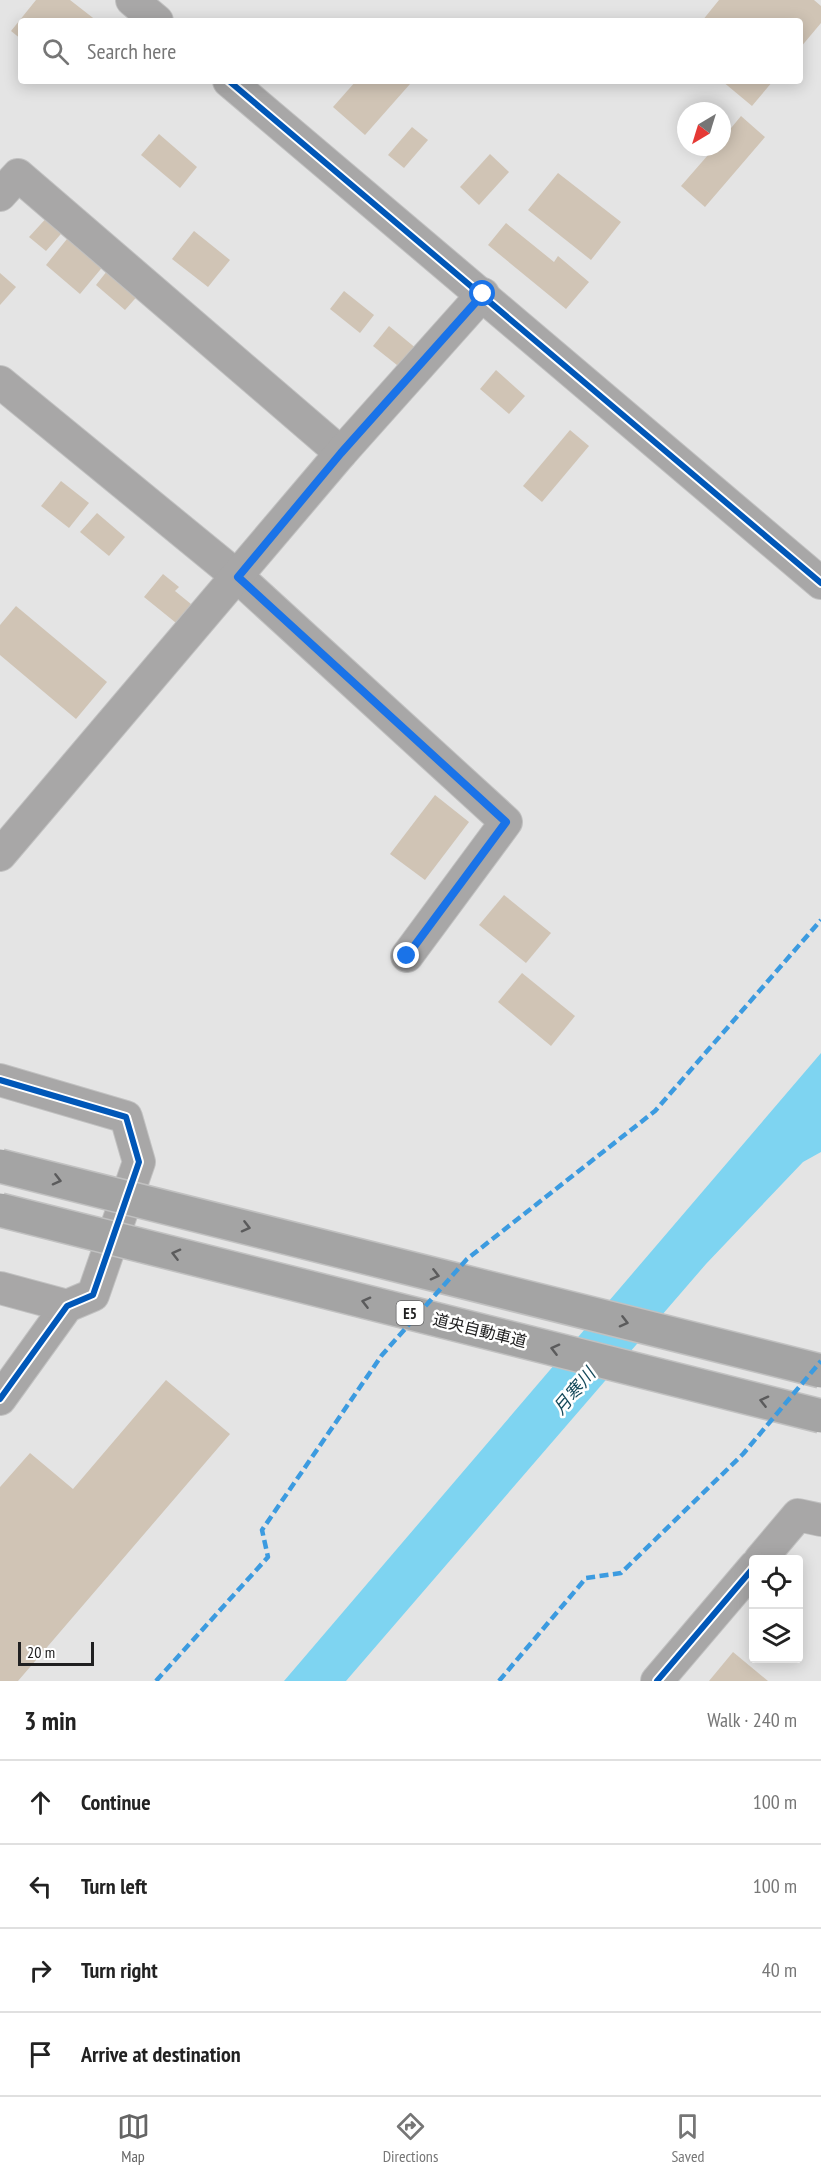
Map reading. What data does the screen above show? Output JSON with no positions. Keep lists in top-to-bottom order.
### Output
{
  "streets": {
    "highway": ["E5", "道央自動車道"]
  },
  "water": ["月寒川"],
  "scale_bar": "20 m",
  "north": "bottom left",
  "page": {
    "search": "Search here",
    "scale": "20 m",
    "heading": ["3 min", "Walk · 240 m"],
    "list": [
      ["Continue", "100 m"],
      ["Turn left", "100 m"],
      ["Turn right", "40 m"],
      "Arrive at destination"
    ],
    "nav": ["Map", "Directions", "Saved"]
  }
}
